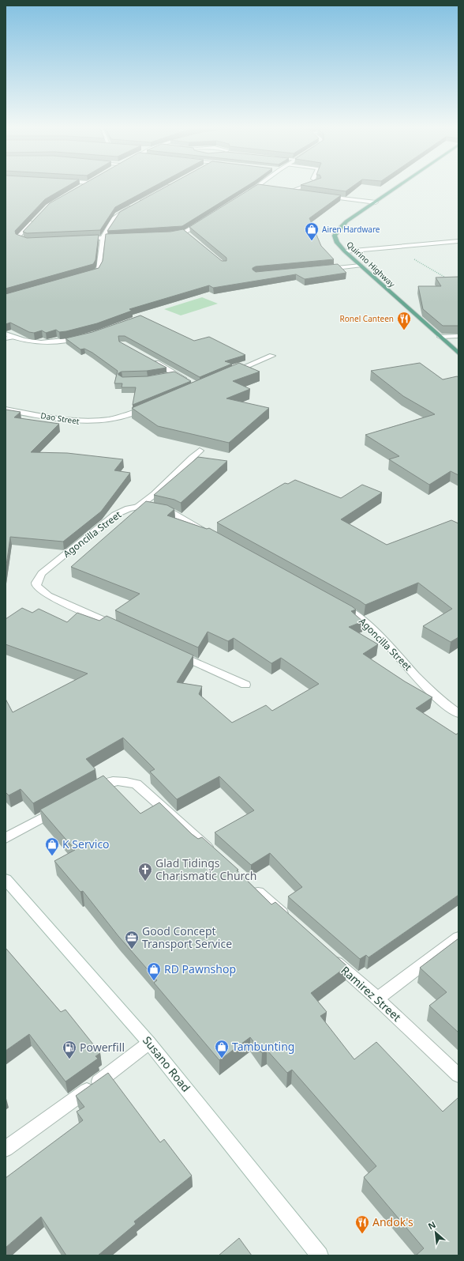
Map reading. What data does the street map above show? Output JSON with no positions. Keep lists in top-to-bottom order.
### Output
{
  "streets": {
    "main road": ["Quirino Highway"],
    "street": [
      "Dao Street",
      "Agoncilla Street",
      "Ramirez Street",
      "Susano Road"
    ]
  },
  "places": {
    "shop": [
      "Airen Hardware",
      "K Servico",
      "RD Pawnshop",
      "Tambunting"
    ],
    "restaurant": ["Ronel Canteen", "Andok's"],
    "church": ["Glad Tidings Charismatic Church"],
    "office": ["Good Concept Transport Service"],
    "fuel station": ["Powerfill"]
  },
  "north": "top left"
}
